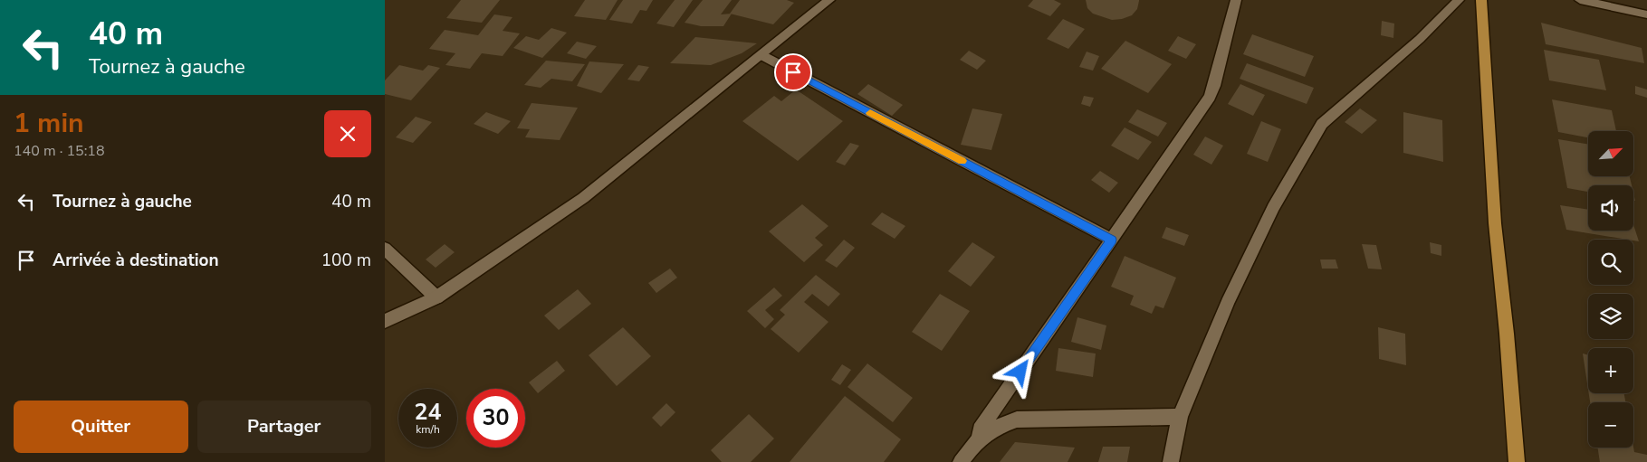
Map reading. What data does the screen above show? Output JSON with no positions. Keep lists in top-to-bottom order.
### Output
{
  "north": "top right",
  "page": {
    "turn": ["40 m", "Tournez à gauche"],
    "heading": ["1 min", "140 m · 15:18"],
    "map_buttons": ["+", "−"],
    "list": [
      {
        "name": "Tournez à gauche",
        "value": "40 m"
      },
      {
        "name": "Arrivée à destination",
        "value": "100 m"
      }
    ],
    "speed": "24 km/h",
    "limit": "30",
    "buttons": ["Quitter", "Partager"]
  }
}
